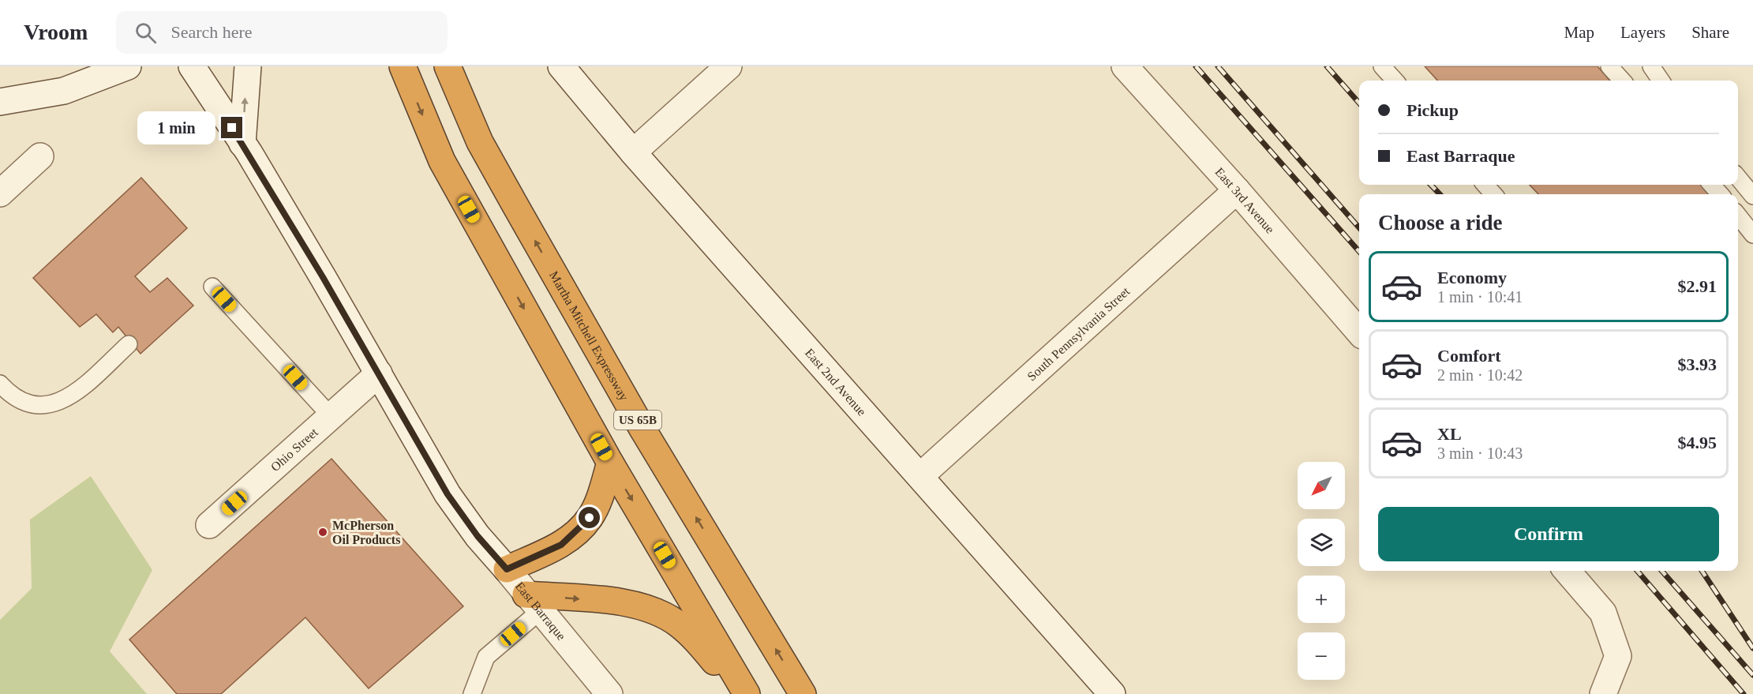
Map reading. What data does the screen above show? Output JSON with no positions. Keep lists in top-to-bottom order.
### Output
{
  "streets": {
    "highway": ["Martha Mitchell Expressway", "US 65B"],
    "street": [
      "East 3rd Avenue",
      "South Pennsylvania Street",
      "East 2nd Avenue",
      "Ohio Street",
      "East Barraque"
    ]
  },
  "crossings": [
    ["East 3rd Avenue", "South Pennsylvania Street"],
    ["South Pennsylvania Street", "East 2nd Avenue"],
    ["Ohio Street", "East Barraque"]
  ],
  "places": ["McPherson Oil Products"],
  "north": "bottom left",
  "page": {
    "header": "Vroom",
    "search": "Search here",
    "nav": ["Map", "Layers", "Share"],
    "banner": ["Pickup", "East Barraque"],
    "bubble": "1 min",
    "heading": "Choose a ride",
    "list": [
      {
        "name": "Economy",
        "note": "1 min · 10:41",
        "value": "$2.91"
      },
      {
        "name": "Comfort",
        "note": "2 min · 10:42",
        "value": "$3.93"
      },
      {
        "name": "XL",
        "note": "3 min · 10:43",
        "value": "$4.95"
      }
    ],
    "map_buttons": ["+", "−"],
    "buttons": "Confirm"
  }
}
